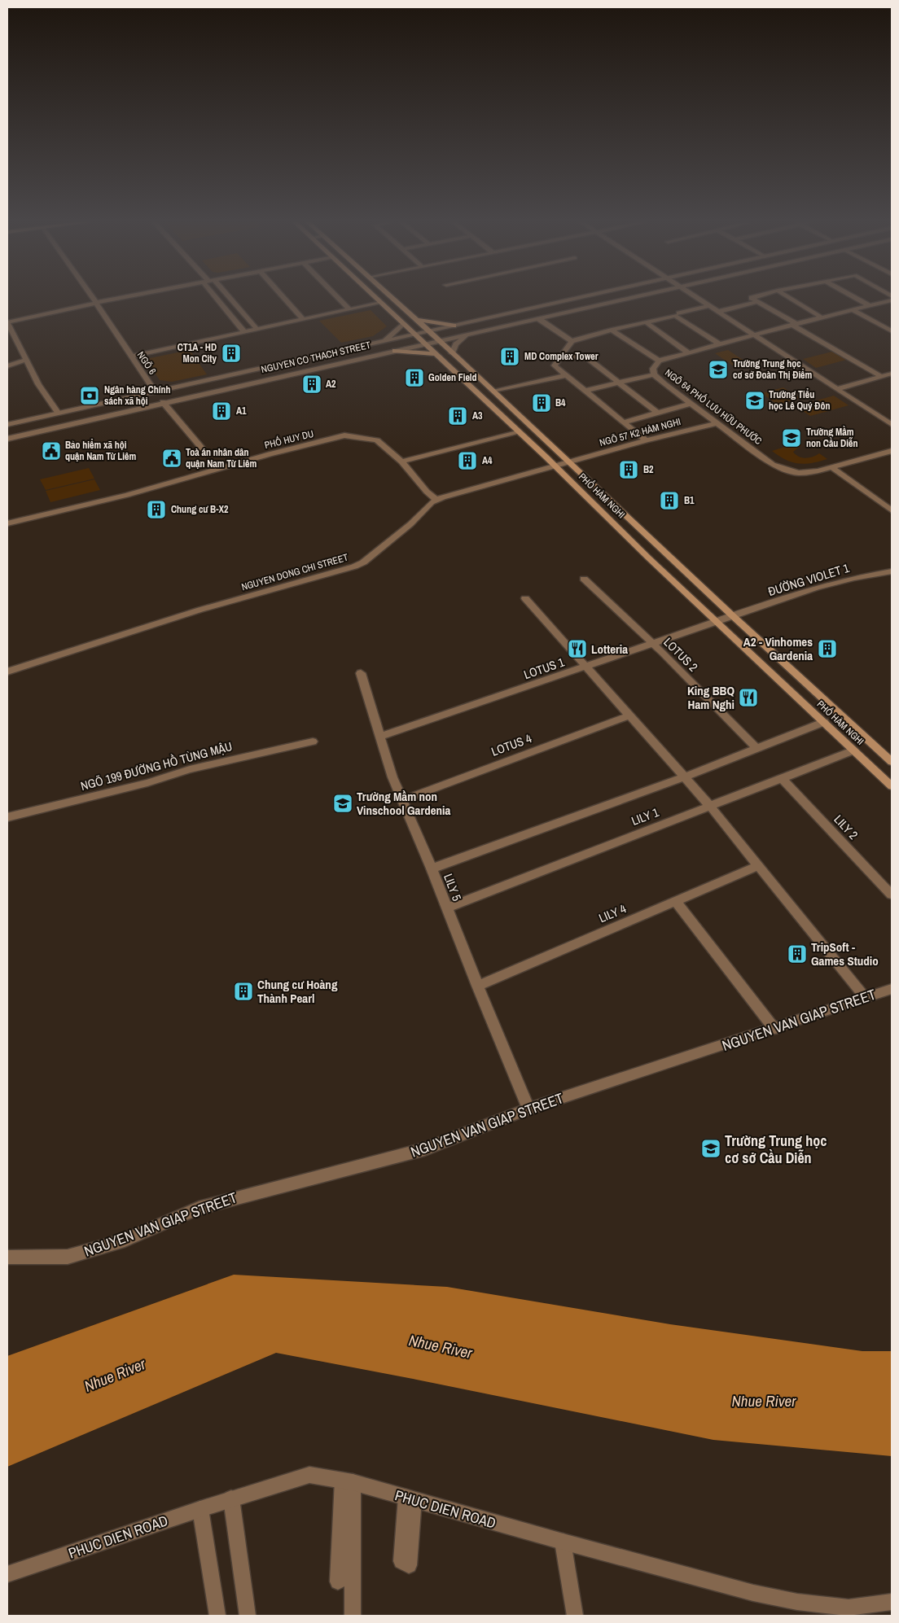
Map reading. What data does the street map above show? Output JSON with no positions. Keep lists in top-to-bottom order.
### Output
{
  "streets": {
    "main road": ["PHỐ HÀM NGHI"],
    "street": [
      "NGUYEN CO THACH STREET",
      "NGÕ 6",
      "NGÕ 64 PHỐ LƯU HỮU PHƯỚC",
      "NGÕ 57 K2 HÀM NGHI",
      "PHỐ HUY DU",
      "NGUYEN DONG CHI STREET",
      "ĐƯỜNG VIOLET 1",
      "LOTUS 2",
      "LOTUS 1",
      "LOTUS 4",
      "NGÕ 199 ĐƯỜNG HỒ TÙNG MẬU",
      "LILY 1",
      "LILY 2",
      "LILY 5",
      "LILY 4",
      "NGUYEN VAN GIAP STREET",
      "PHUC DIEN ROAD"
    ]
  },
  "crossings": [
    ["NGUYEN CO THACH STREET", "NGÕ 6"],
    ["NGUYEN CO THACH STREET", "PHỐ HÀM NGHI"],
    ["NGÕ 64 PHỐ LƯU HỮU PHƯỚC", "NGÕ 57 K2 HÀM NGHI"],
    ["NGÕ 57 K2 HÀM NGHI", "PHỐ HÀM NGHI"],
    ["NGÕ 57 K2 HÀM NGHI", "NGUYEN DONG CHI STREET"],
    ["PHỐ HUY DU", "NGUYEN DONG CHI STREET"],
    ["PHỐ HÀM NGHI", "NGUYEN DONG CHI STREET"],
    ["PHỐ HÀM NGHI", "ĐƯỜNG VIOLET 1"],
    ["PHỐ HÀM NGHI", "LOTUS 1"],
    ["PHỐ HÀM NGHI", "LILY 1"],
    ["ĐƯỜNG VIOLET 1", "LOTUS 1"],
    ["LOTUS 2", "LOTUS 1"],
    ["LOTUS 1", "LILY 5"],
    ["LOTUS 4", "LILY 5"],
    ["LILY 1", "LILY 2"],
    ["LILY 1", "LILY 5"],
    ["LILY 5", "LILY 4"],
    ["LILY 5", "NGUYEN VAN GIAP STREET"]
  ],
  "water": ["Nhue River"],
  "places": {
    "building": [
      "CT1A - HD Mon City",
      "MD Complex Tower",
      "Golden Field",
      "A2",
      "B4",
      "A1",
      "A3",
      "A4",
      "B2",
      "B1",
      "Chung cư B-X2",
      "A2 - Vinhomes Gardenia",
      "TripSoft - Games Studio",
      "Chung cư Hoàng Thành Pearl"
    ],
    "school or university": [
      "Trường Trung học cơ sở Đoàn Thị Điểm",
      "Trường Tiểu học Lê Quý Đôn",
      "Trường Mầm non Cầu Diễn",
      "Trường Mầm non Vinschool Gardenia",
      "Trường Trung học cơ sở Cầu Diễn"
    ],
    "bank": ["Ngân hàng Chính sách xã hội"],
    "public building": ["Bảo hiểm xã hội quận Nam Từ Liêm", "Toà án nhân dân quận Nam Từ Liêm"],
    "restaurant": ["Lotteria", "King BBQ Ham Nghi"]
  }
}
